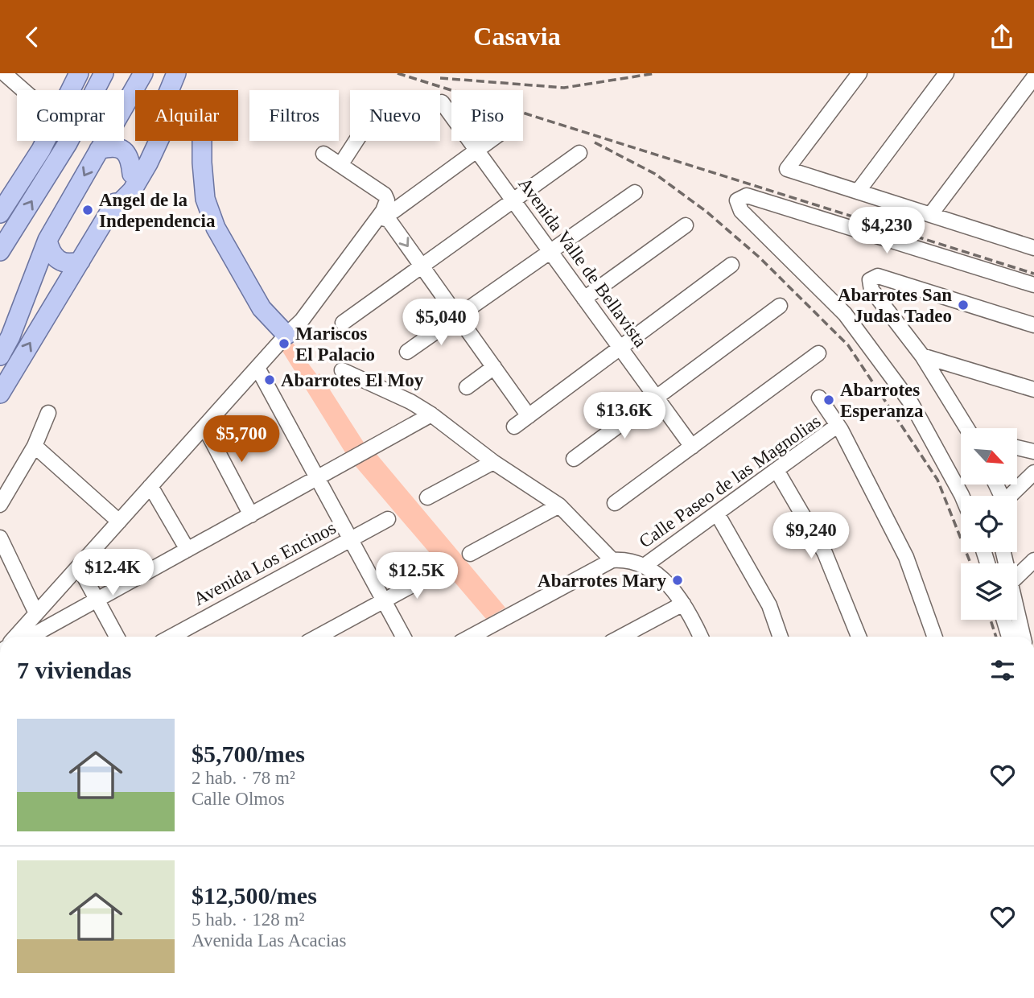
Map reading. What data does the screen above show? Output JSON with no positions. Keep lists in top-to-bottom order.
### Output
{
  "streets": {
    "street": ["Avenida Valle de Bellavista", "Calle Paseo de las Magnolias", "Avenida Los Encinos"]
  },
  "places": [
    "Angel de la Independencia",
    "Abarrotes San Judas Tadeo",
    "Mariscos El Palacio",
    "Abarrotes El Moy",
    "Abarrotes Esperanza",
    "Abarrotes Mary"
  ],
  "north": "bottom right",
  "page": {
    "header": "Casavia",
    "chip": [
      "Comprar",
      "Alquilar",
      "Filtros",
      "Nuevo",
      "Piso"
    ],
    "price": [
      "$4,230",
      "$5,040",
      "$13.6K",
      "$5,700",
      "$9,240",
      "$12.4K",
      "$12.5K"
    ],
    "heading": "7 viviendas",
    "list": [
      {
        "name": "$5,700/mes",
        "note": "2 hab. · 78 m² · Calle Olmos"
      },
      {
        "name": "$12,500/mes",
        "note": "5 hab. · 128 m² · Avenida Las Acacias"
      }
    ]
  }
}
